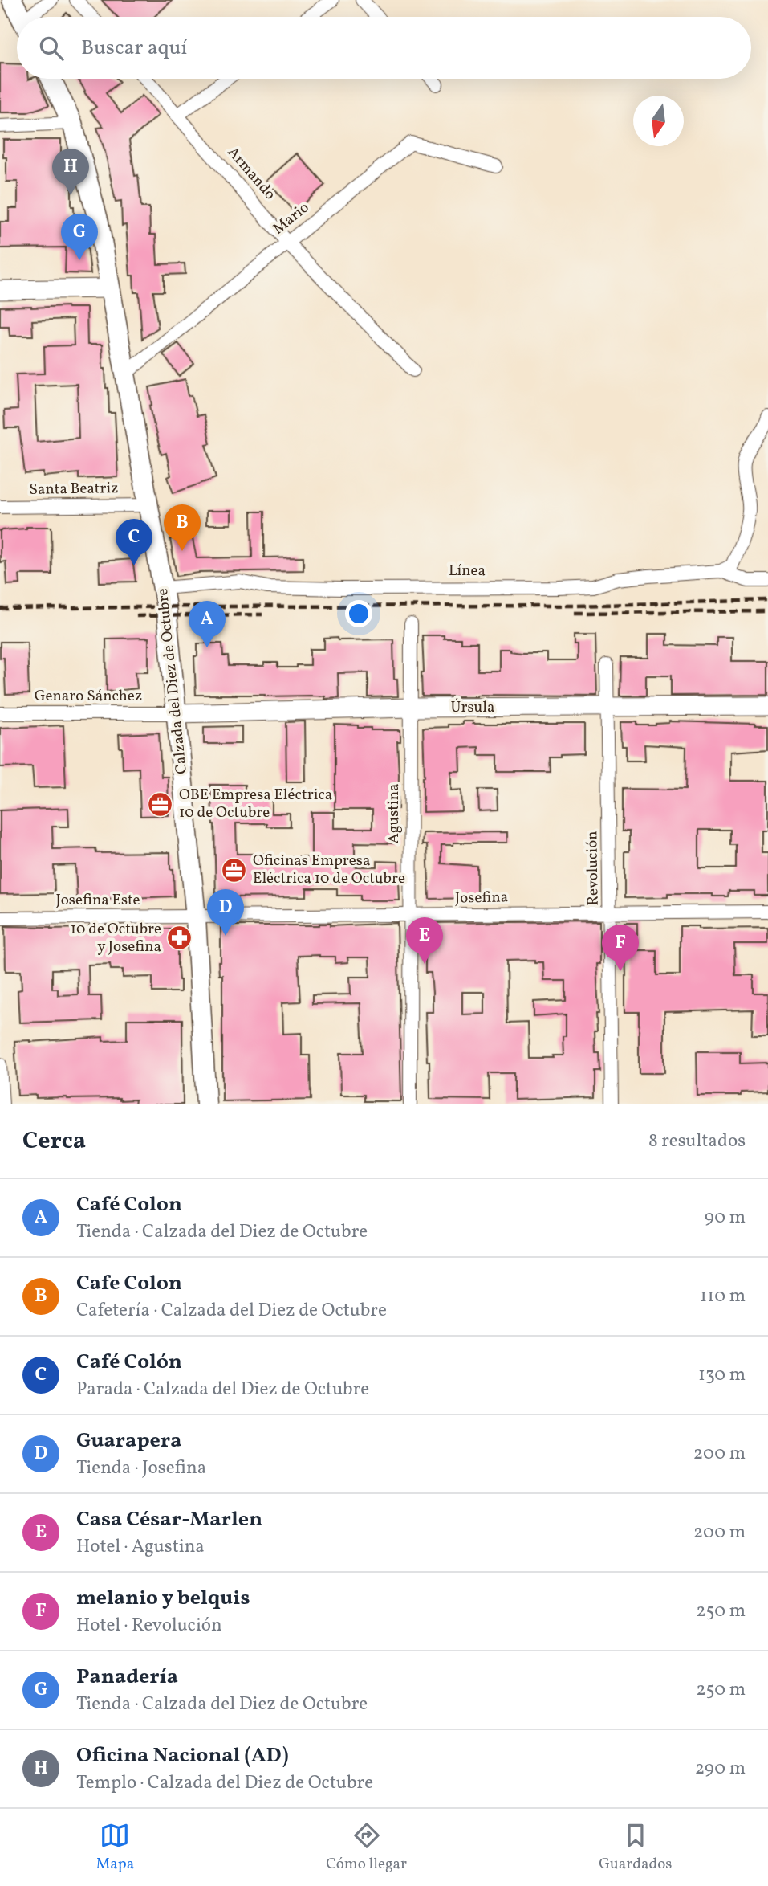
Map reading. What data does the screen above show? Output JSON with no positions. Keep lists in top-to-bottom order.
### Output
{
  "streets": {
    "main road": ["Calzada del Diez de Octubre"],
    "street": [
      "Armando",
      "Mario",
      "Santa Beatriz",
      "Línea",
      "Genaro Sánchez",
      "Úrsula",
      "Agustina",
      "Revolución",
      "Josefina",
      "Josefina Este"
    ]
  },
  "crossings": [
    ["Armando", "Mario"],
    ["Mario", "Calzada del Diez de Octubre"],
    ["Santa Beatriz", "Calzada del Diez de Octubre"],
    ["Línea", "Calzada del Diez de Octubre"],
    ["Calzada del Diez de Octubre", "Genaro Sánchez"],
    ["Calzada del Diez de Octubre", "Úrsula"],
    ["Calzada del Diez de Octubre", "Josefina"],
    ["Calzada del Diez de Octubre", "Josefina Este"],
    ["Genaro Sánchez", "Úrsula"],
    ["Úrsula", "Agustina"],
    ["Úrsula", "Revolución"],
    ["Agustina", "Josefina"],
    ["Revolución", "Josefina"],
    ["Josefina", "Josefina Este"]
  ],
  "places": {
    "office": ["OBE Empresa Eléctrica 10 de Octubre", "Oficinas Empresa Eléctrica 10 de Octubre"],
    "pharmacy": ["10 de Octubre y Josefina"]
  },
  "north": "bottom",
  "page": {
    "search": "Buscar aquí",
    "pins": [
      "H",
      "G",
      "B",
      "C",
      "A",
      "D",
      "E",
      "F"
    ],
    "heading": ["Cerca", "8 resultados"],
    "list": [
      {
        "mark": "A",
        "name": "Café Colon",
        "note": "Tienda · Calzada del Diez de Octubre",
        "value": "90 m"
      },
      {
        "mark": "B",
        "name": "Cafe Colon",
        "note": "Cafetería · Calzada del Diez de Octubre",
        "value": "110 m"
      },
      {
        "mark": "C",
        "name": "Café Colón",
        "note": "Parada · Calzada del Diez de Octubre",
        "value": "130 m"
      },
      {
        "mark": "D",
        "name": "Guarapera",
        "note": "Tienda · Josefina",
        "value": "200 m"
      },
      {
        "mark": "E",
        "name": "Casa César-Marlen",
        "note": "Hotel · Agustina",
        "value": "200 m"
      },
      {
        "mark": "F",
        "name": "melanio y belquis",
        "note": "Hotel · Revolución",
        "value": "250 m"
      },
      {
        "mark": "G",
        "name": "Panadería",
        "note": "Tienda · Calzada del Diez de Octubre",
        "value": "250 m"
      },
      {
        "mark": "H",
        "name": "Oficina Nacional (AD)",
        "note": "Templo · Calzada del Diez de Octubre",
        "value": "290 m"
      }
    ],
    "nav": ["Mapa", "Cómo llegar", "Guardados"]
  }
}
